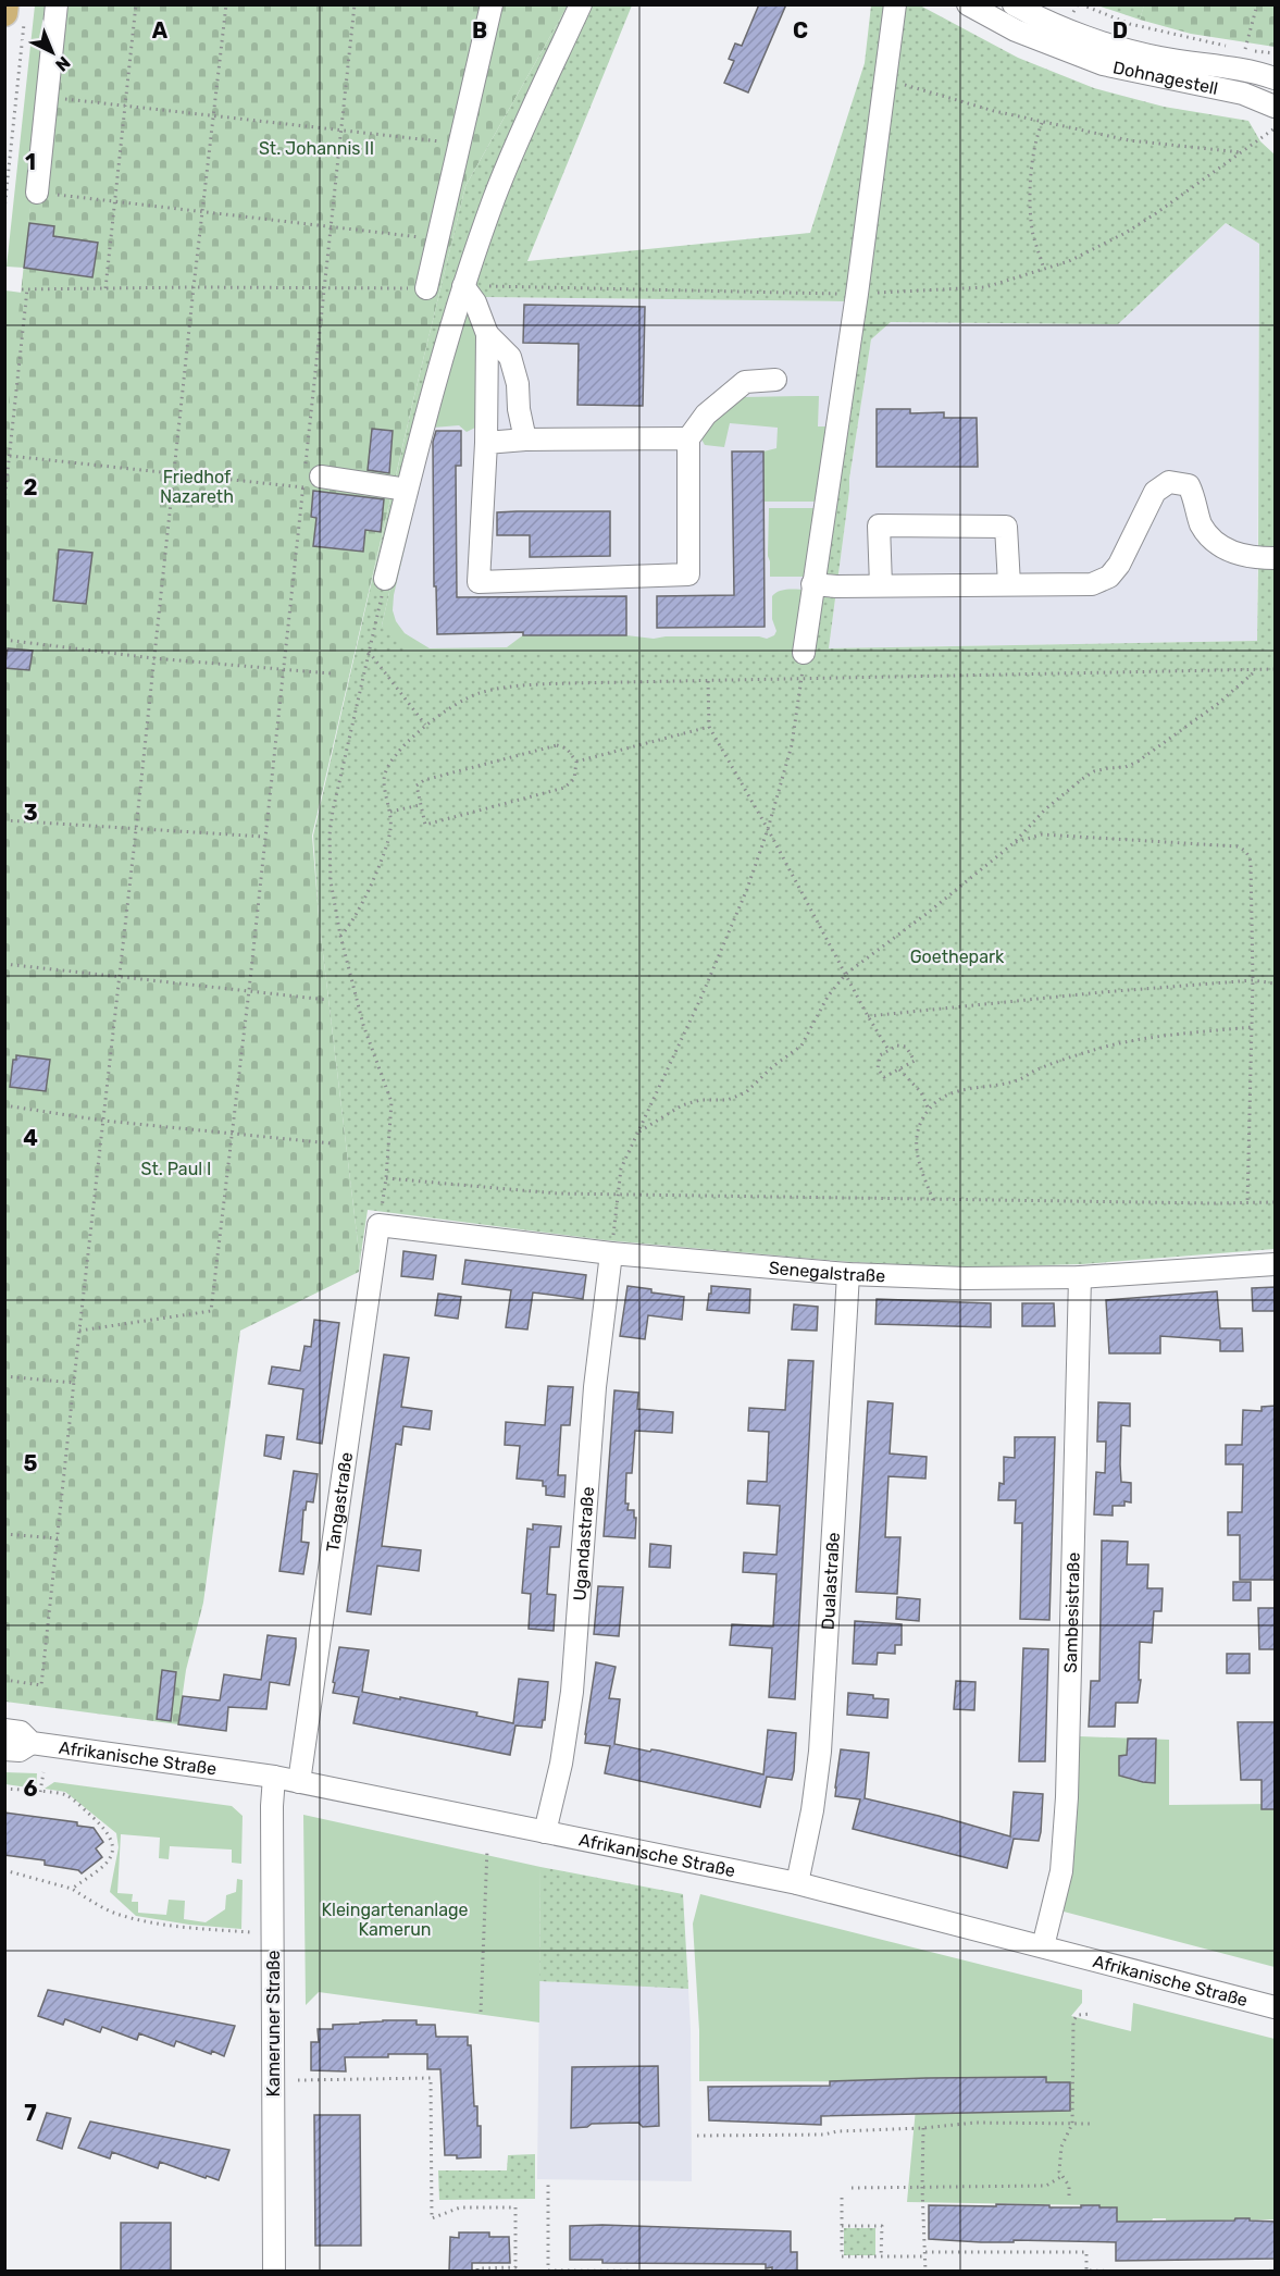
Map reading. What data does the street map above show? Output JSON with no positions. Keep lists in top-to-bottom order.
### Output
{
  "streets": {
    "street": [
      "Dohnagestell",
      "Senegalstraße",
      "Tangastraße",
      "Ugandastraße",
      "Dualastraße",
      "Sambesistraße",
      "Afrikanische Straße",
      "Kameruner Straße"
    ]
  },
  "crossings": [
    ["Senegalstraße", "Tangastraße"],
    ["Senegalstraße", "Ugandastraße"],
    ["Senegalstraße", "Dualastraße"],
    ["Senegalstraße", "Sambesistraße"],
    ["Tangastraße", "Afrikanische Straße"],
    ["Ugandastraße", "Afrikanische Straße"],
    ["Dualastraße", "Afrikanische Straße"],
    ["Sambesistraße", "Afrikanische Straße"],
    ["Afrikanische Straße", "Kameruner Straße"]
  ],
  "parks": [
    "St. Johannis II",
    "Friedhof Nazareth",
    "Goethepark",
    "St. Paul I",
    "Kleingartenanlage Kamerun"
  ],
  "north": "bottom right",
  "grid": {
    "columns": [
      "A",
      "B",
      "C",
      "D"
    ],
    "rows": [
      "1",
      "2",
      "3",
      "4",
      "5",
      "6",
      "7"
    ]
  }
}
